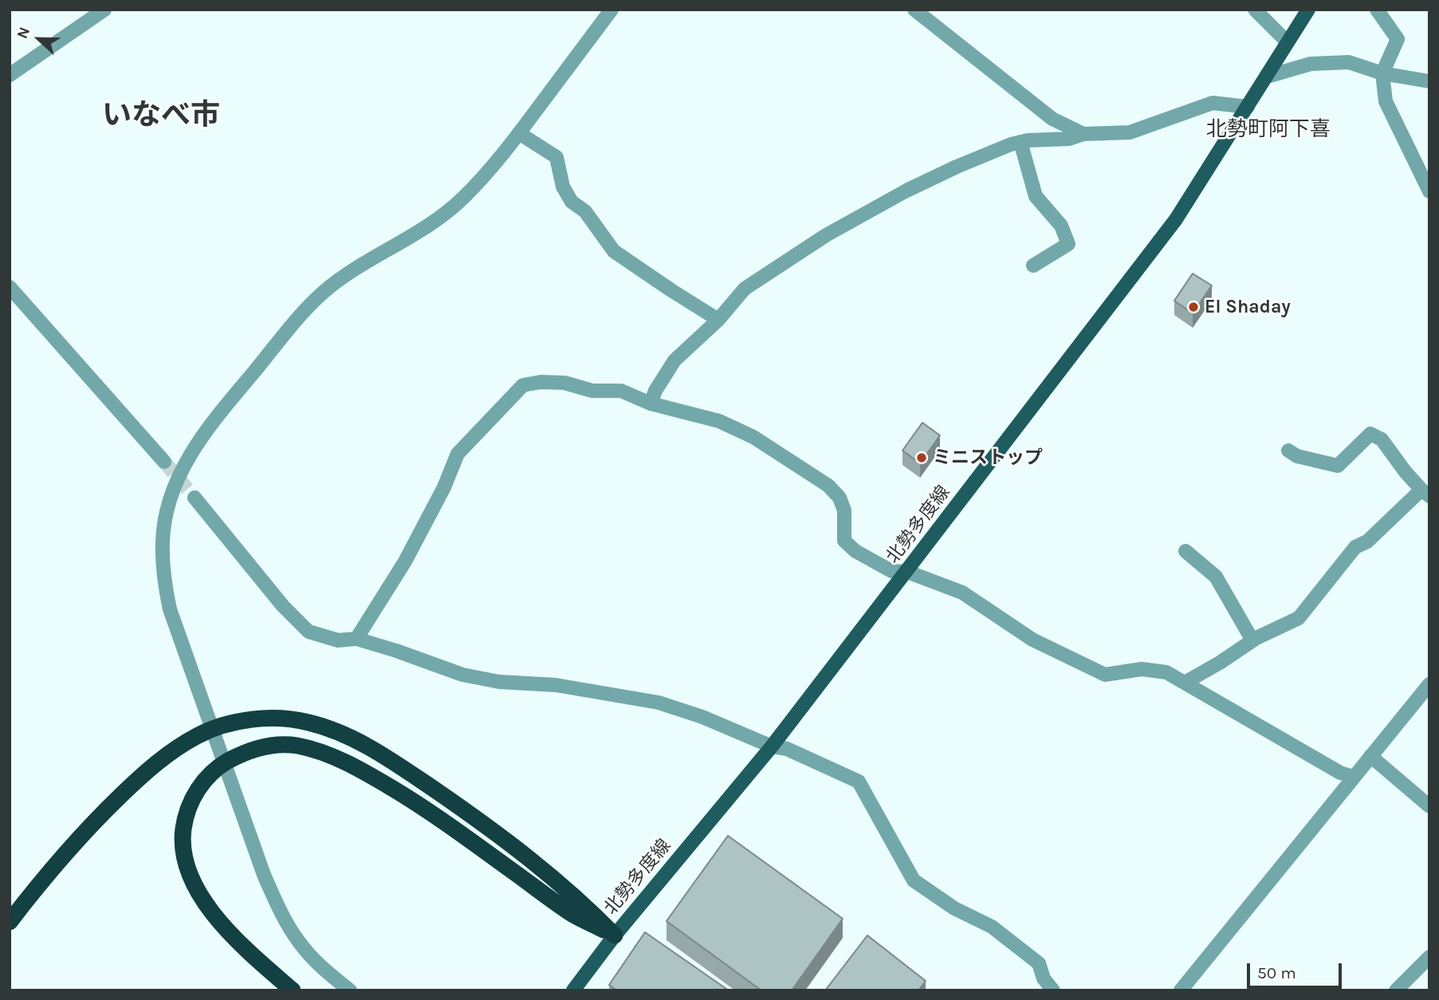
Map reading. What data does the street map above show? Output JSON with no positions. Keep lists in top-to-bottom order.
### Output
{
  "streets": {
    "main road": ["北勢多度線"]
  },
  "districts": ["いなべ市", "北勢町阿下喜"],
  "places": ["El Shaday", "ミニストップ"],
  "scale_bar": "50 m",
  "north": "left"
}
